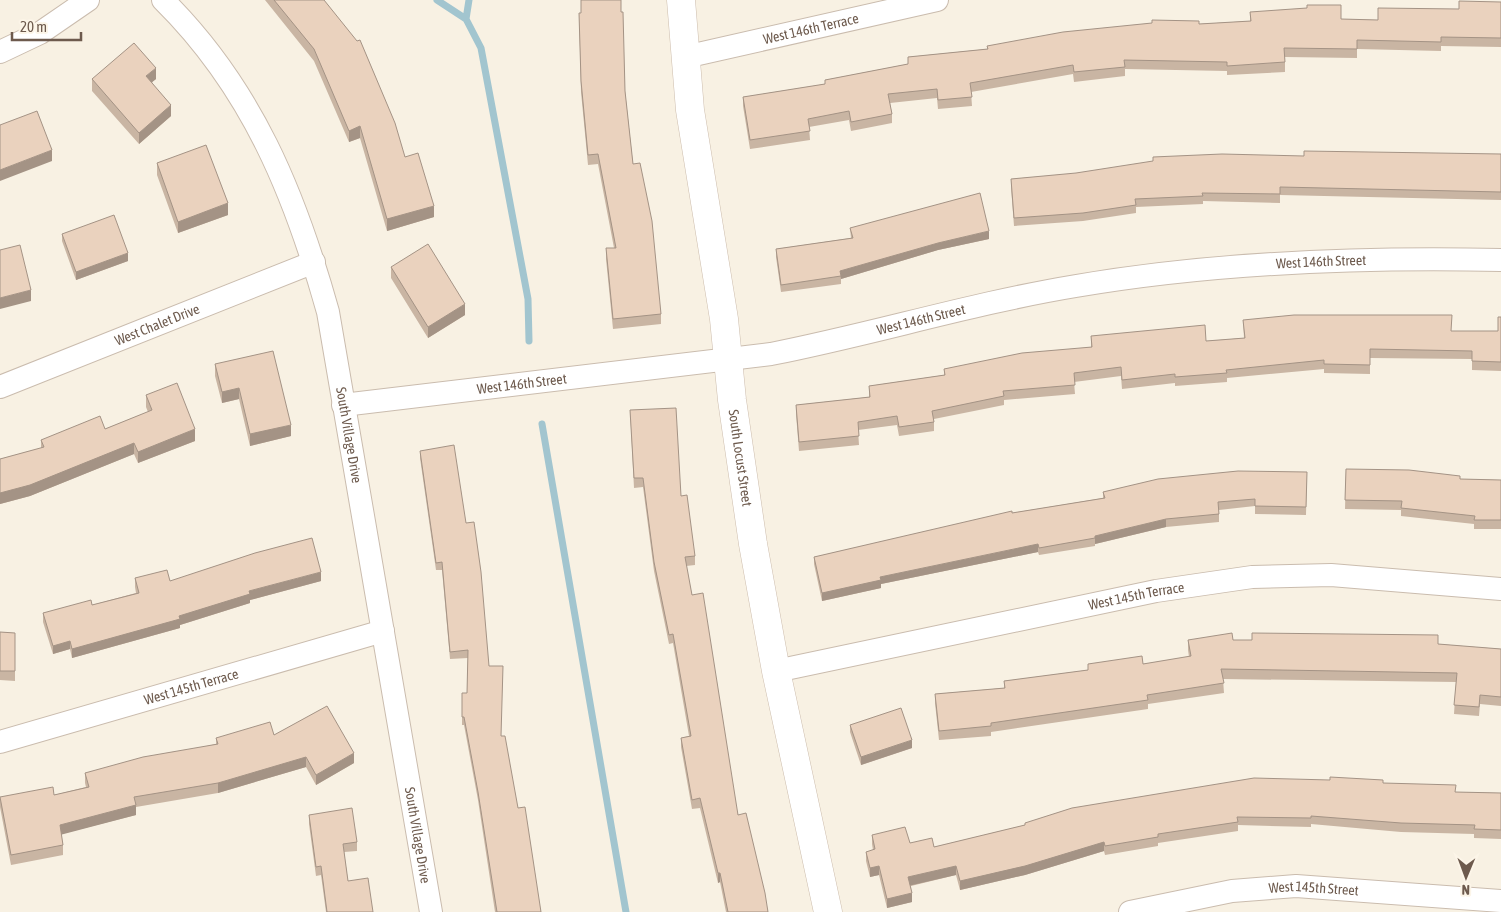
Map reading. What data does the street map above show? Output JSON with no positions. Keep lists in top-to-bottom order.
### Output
{
  "streets": {
    "street": [
      "West 146th Terrace",
      "West 146th Street",
      "West Chalet Drive",
      "South Village Drive",
      "South Locust Street",
      "West 145th Terrace",
      "West 145th Street"
    ]
  },
  "crossings": [
    ["West 146th Terrace", "South Locust Street"],
    ["West 146th Street", "South Village Drive"],
    ["West 146th Street", "South Locust Street"],
    ["West Chalet Drive", "South Village Drive"],
    ["South Village Drive", "West 145th Terrace"],
    ["South Locust Street", "West 145th Terrace"]
  ],
  "scale_bar": "20 m",
  "north": "bottom"
}
